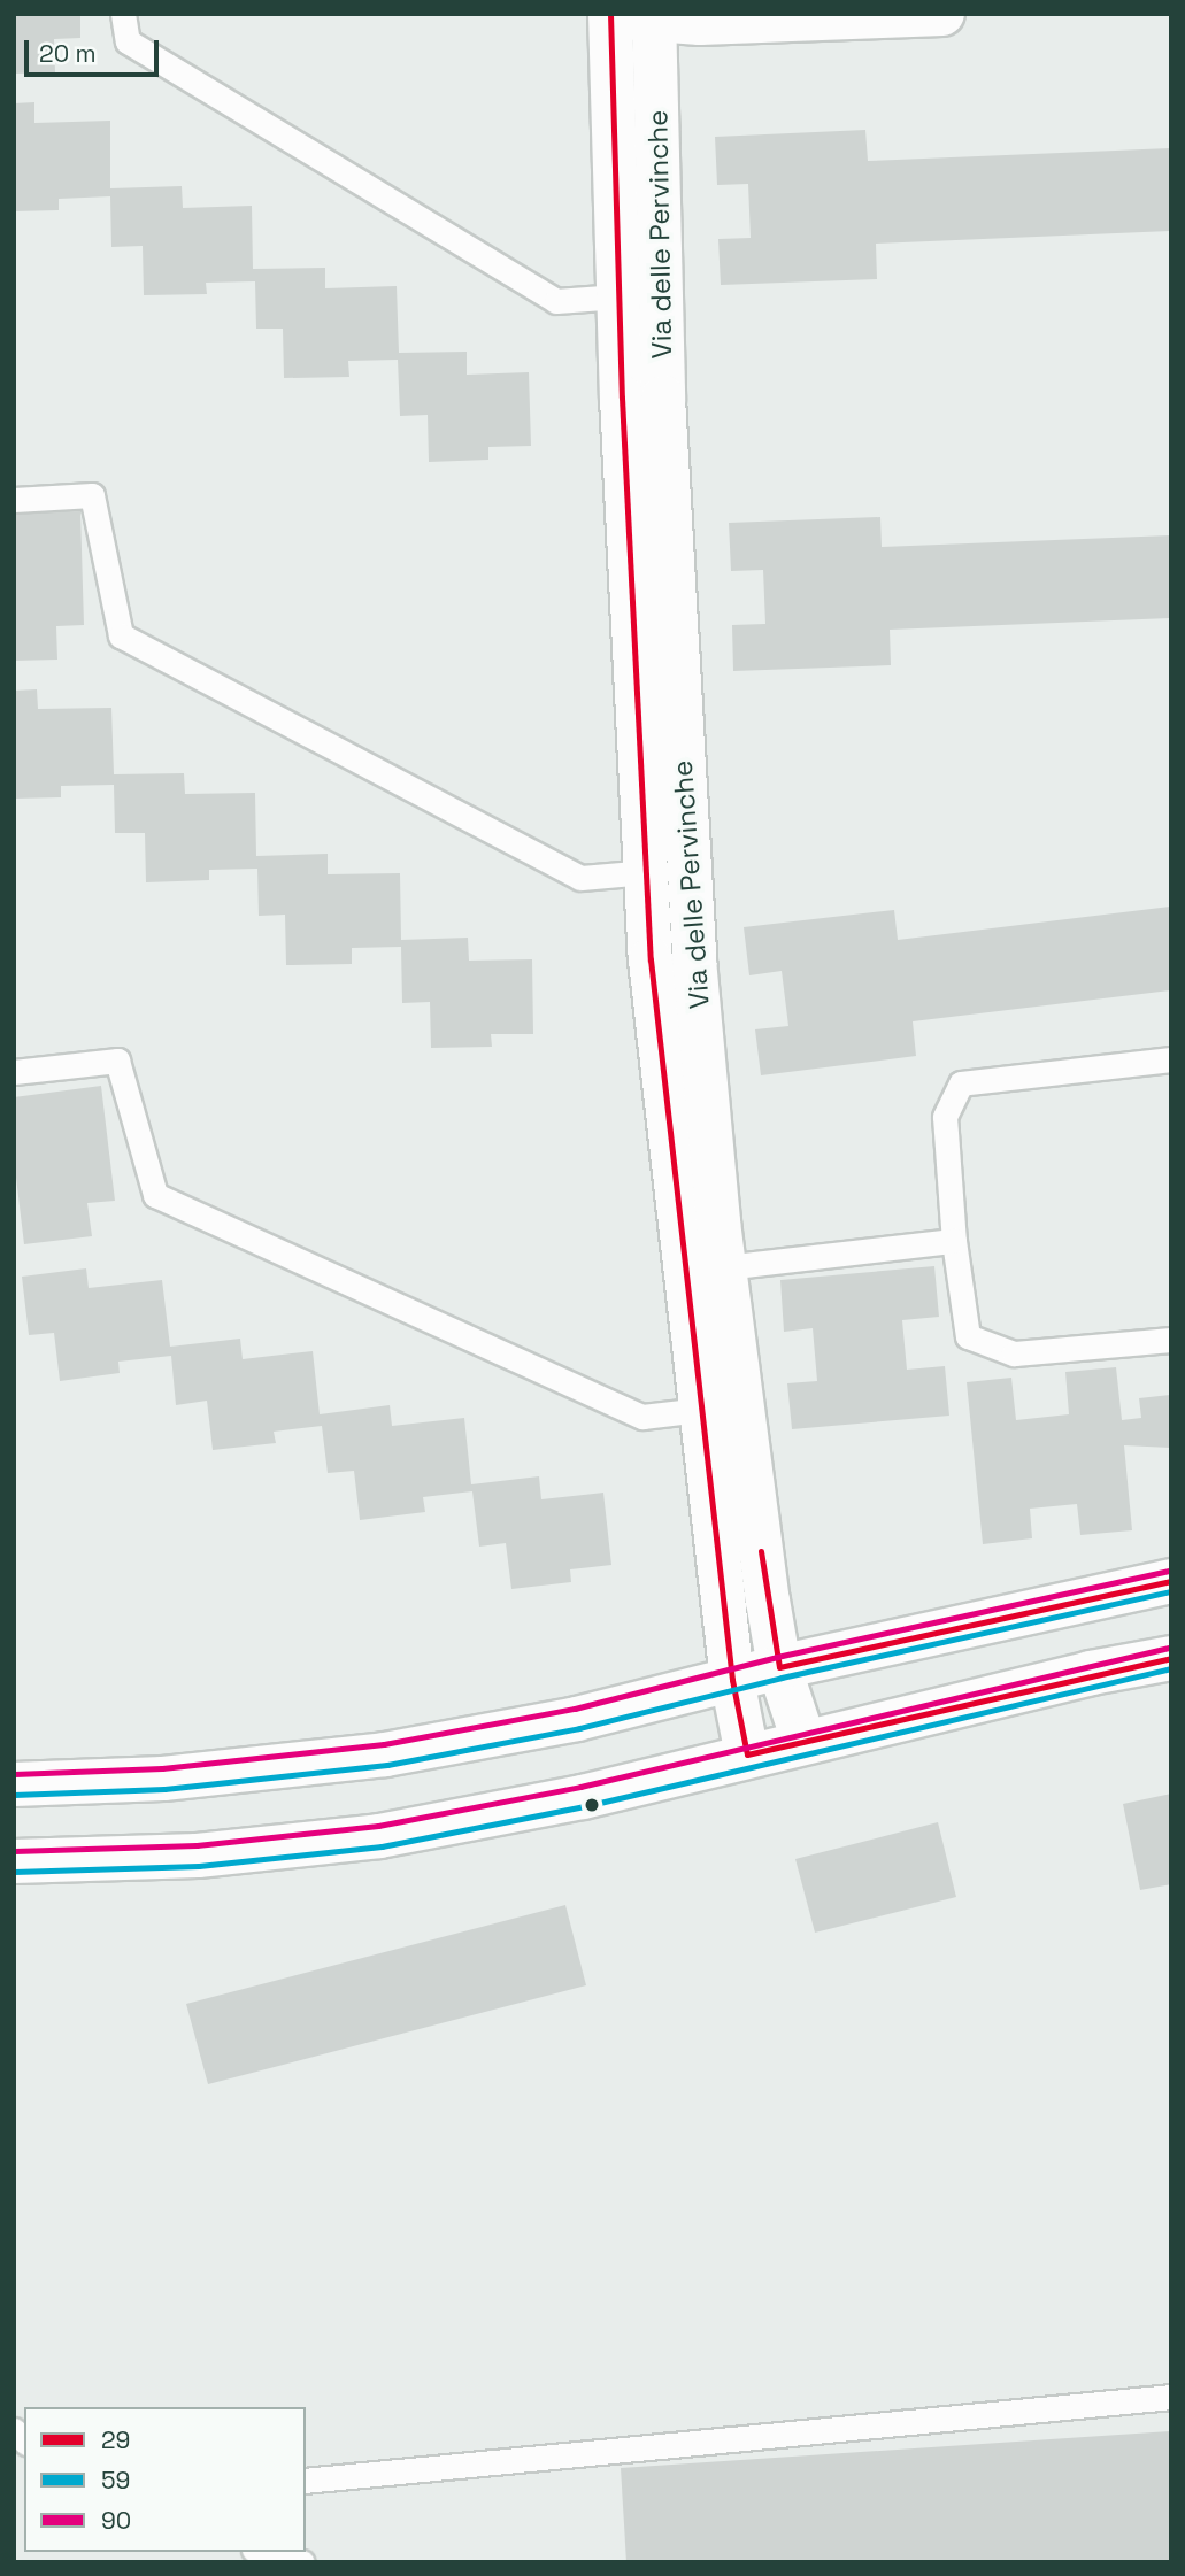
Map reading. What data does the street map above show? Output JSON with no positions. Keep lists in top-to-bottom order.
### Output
{
  "streets": {
    "street": ["Via delle Pervinche"]
  },
  "lines": ["transit line 29", "transit line 90", "transit line 59"],
  "legend": ["29", "59", "90"],
  "scale_bar": "20 m"
}
